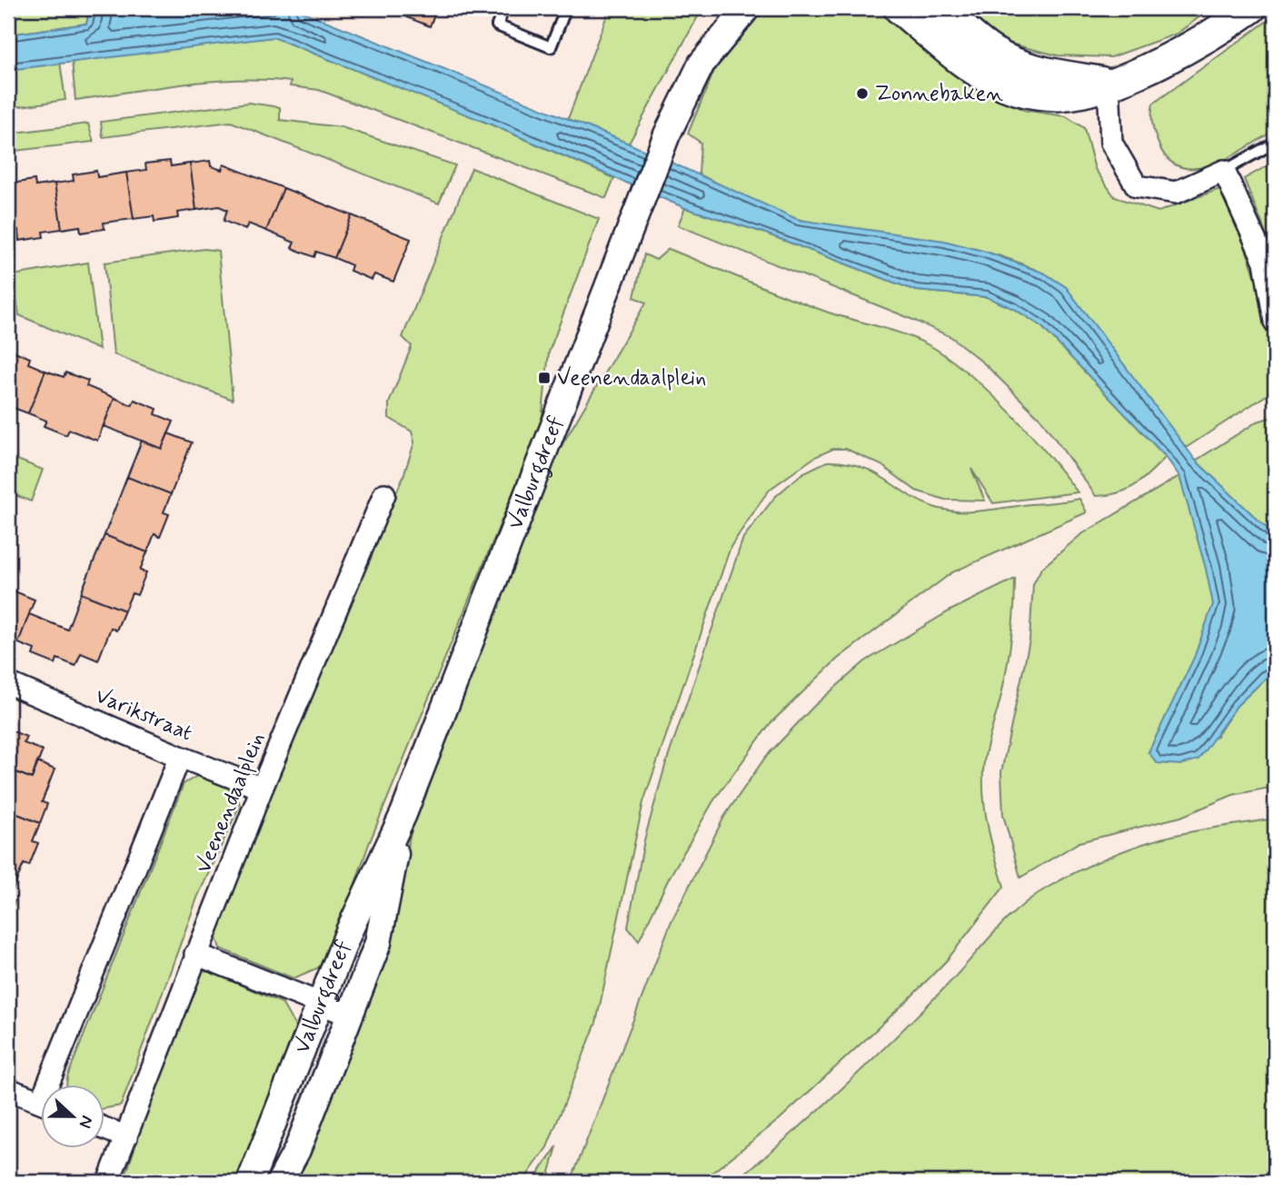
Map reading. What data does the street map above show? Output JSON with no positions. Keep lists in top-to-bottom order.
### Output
{
  "streets": {
    "street": ["Valburgdreef", "Varikstraat", "Veenendaalplein"]
  },
  "crossings": [
    ["Varikstraat", "Veenendaalplein"]
  ],
  "places": {
    "other": ["Zonnebaken"],
    "transit": ["Veenendaalplein"]
  },
  "north": "right"
}
